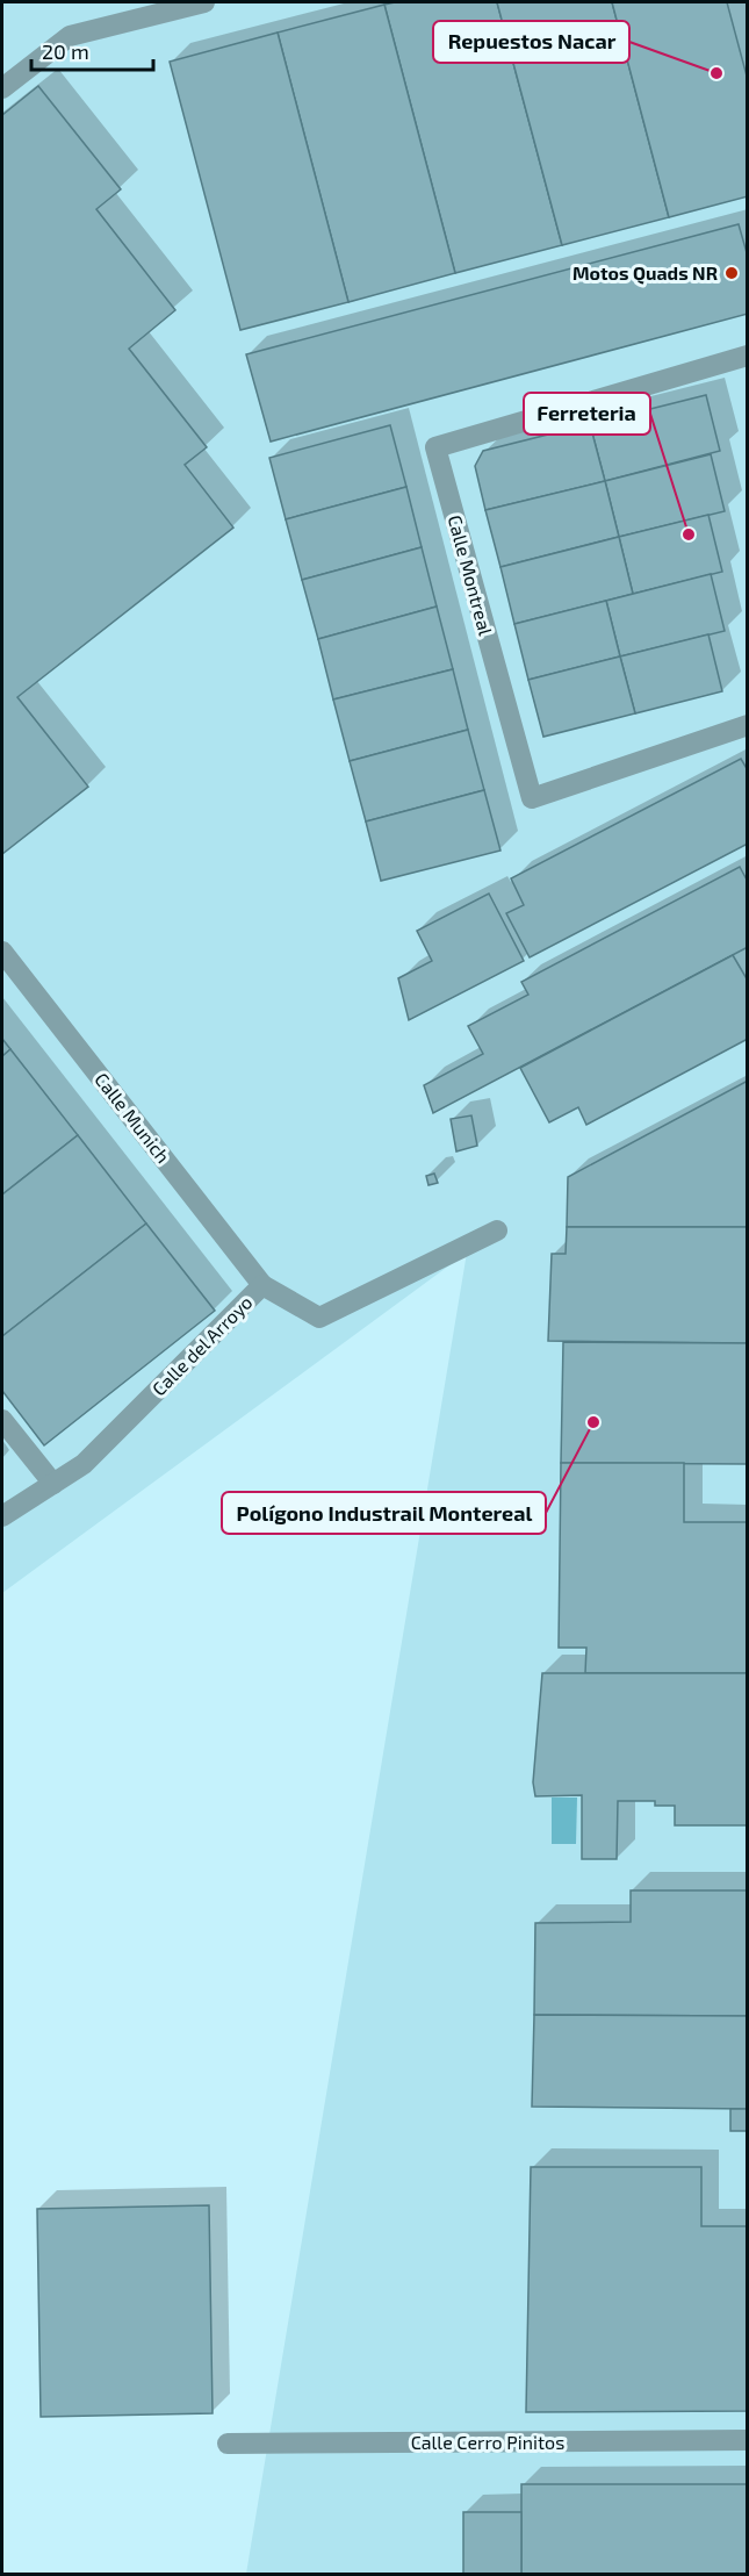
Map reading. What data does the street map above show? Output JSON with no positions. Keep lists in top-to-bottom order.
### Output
{
  "streets": {
    "street": [
      "Calle Montreal",
      "Calle Munich",
      "Calle del Arroyo",
      "Calle Cerro Pinitos"
    ]
  },
  "crossings": [
    ["Calle Munich", "Calle del Arroyo"]
  ],
  "places": [
    "Repuestos Nacar",
    "Motos Quads NR",
    "Ferreteria",
    "Polígono Industrail Montereal"
  ],
  "scale_bar": "20 m"
}
